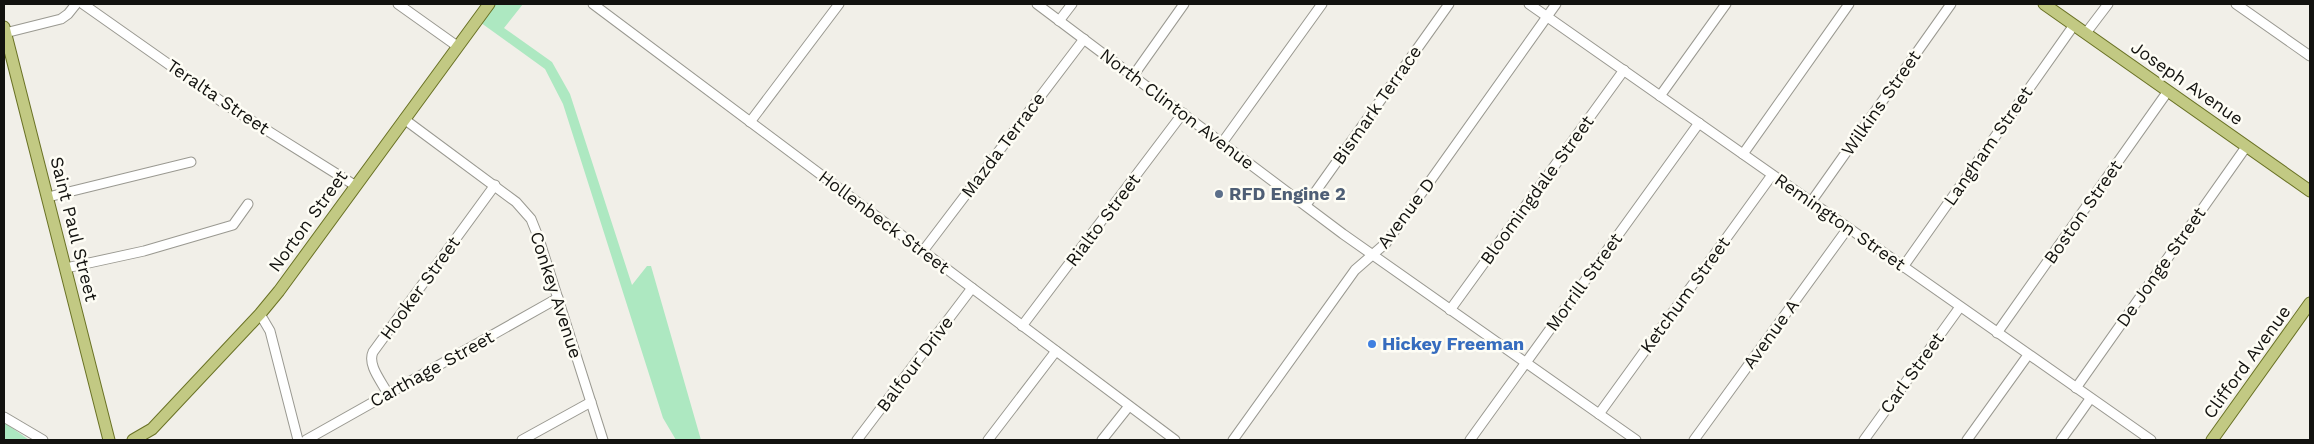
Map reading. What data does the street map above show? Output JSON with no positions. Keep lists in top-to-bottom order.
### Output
{
  "streets": {
    "main road": [
      "Joseph Avenue",
      "Norton Street",
      "Saint Paul Street",
      "Clifford Avenue"
    ],
    "street": [
      "Teralta Street",
      "Wilkins Street",
      "Bismark Terrace",
      "North Clinton Avenue",
      "Mazda Terrace",
      "Langham Street",
      "Bloomingdale Street",
      "Boston Street",
      "Avenue D",
      "Rialto Street",
      "Hollenbeck Street",
      "Remington Street",
      "De Jonge Street",
      "Morrill Street",
      "Hooker Street",
      "Conkey Avenue",
      "Ketchum Street",
      "Avenue A",
      "Balfour Drive",
      "Carthage Street",
      "Carl Street"
    ]
  },
  "crossings": [
    ["Joseph Avenue", "Langham Street"],
    ["Joseph Avenue", "Boston Street"],
    ["Joseph Avenue", "De Jonge Street"],
    ["Teralta Street", "Norton Street"],
    ["Wilkins Street", "Remington Street"],
    ["Bismark Terrace", "North Clinton Avenue"],
    ["North Clinton Avenue", "Mazda Terrace"],
    ["North Clinton Avenue", "Bloomingdale Street"],
    ["North Clinton Avenue", "Avenue D"],
    ["North Clinton Avenue", "Rialto Street"],
    ["North Clinton Avenue", "Morrill Street"],
    ["North Clinton Avenue", "Ketchum Street"],
    ["Mazda Terrace", "Hollenbeck Street"],
    ["Langham Street", "Remington Street"],
    ["Bloomingdale Street", "Remington Street"],
    ["Boston Street", "Remington Street"],
    ["Avenue D", "Remington Street"],
    ["Rialto Street", "Hollenbeck Street"],
    ["Norton Street", "Conkey Avenue"],
    ["Hollenbeck Street", "Balfour Drive"],
    ["Remington Street", "De Jonge Street"],
    ["Remington Street", "Morrill Street"],
    ["Remington Street", "Ketchum Street"],
    ["Remington Street", "Avenue A"],
    ["Remington Street", "Carl Street"],
    ["Hooker Street", "Conkey Avenue"],
    ["Hooker Street", "Carthage Street"],
    ["Conkey Avenue", "Carthage Street"]
  ],
  "places": ["RFD Engine 2", "Hickey Freeman"]
}
